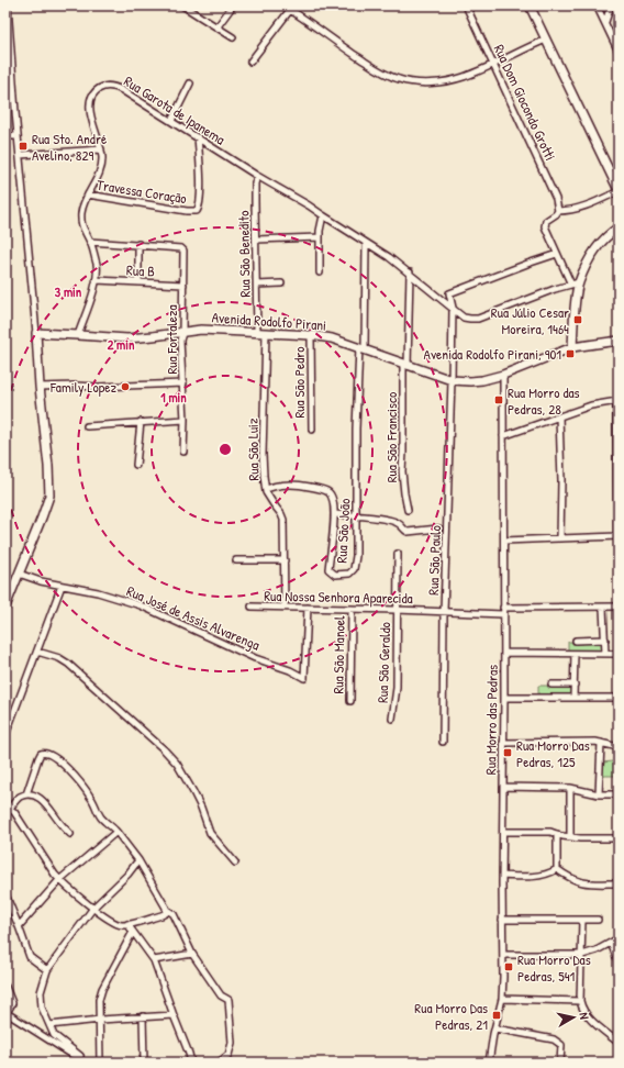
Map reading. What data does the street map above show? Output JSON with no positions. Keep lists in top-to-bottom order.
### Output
{
  "streets": {
    "main road": ["Avenida Rodolfo Pirani"],
    "street": [
      "Rua Dom Giocondo Grotti",
      "Rua Garota de Ipanema",
      "Travessa Coração",
      "Rua São Benedito",
      "Rua B",
      "Rua Fortaleza",
      "Rua São Pedro",
      "Rua São Francisco",
      "Rua São Luiz",
      "Rua São João",
      "Rua São Paulo",
      "Rua Nossa Senhora Aparecida",
      "Rua José de Assis Alvarenga",
      "Rua São Manoel",
      "Rua São Geraldo",
      "Rua Morro das Pedras"
    ]
  },
  "crossings": [
    ["Rua Garota de Ipanema", "Travessa Coração"],
    ["Rua Garota de Ipanema", "Rua São Benedito"],
    ["Rua Garota de Ipanema", "Rua B"],
    ["Rua Garota de Ipanema", "Avenida Rodolfo Pirani"],
    ["Rua Garota de Ipanema", "Rua São Francisco"],
    ["Rua Garota de Ipanema", "Rua São João"],
    ["Rua Garota de Ipanema", "Rua São Paulo"],
    ["Rua São Benedito", "Avenida Rodolfo Pirani"],
    ["Rua São Benedito", "Rua São Luiz"],
    ["Rua B", "Rua Fortaleza"],
    ["Avenida Rodolfo Pirani", "Rua Fortaleza"],
    ["Avenida Rodolfo Pirani", "Rua São Pedro"],
    ["Avenida Rodolfo Pirani", "Rua São Francisco"],
    ["Avenida Rodolfo Pirani", "Rua São Luiz"],
    ["Avenida Rodolfo Pirani", "Rua São João"],
    ["Avenida Rodolfo Pirani", "Rua São Paulo"],
    ["Avenida Rodolfo Pirani", "Rua Morro das Pedras"],
    ["Rua São Luiz", "Rua São João"],
    ["Rua São Luiz", "Rua Nossa Senhora Aparecida"],
    ["Rua São Paulo", "Rua Nossa Senhora Aparecida"],
    ["Rua Nossa Senhora Aparecida", "Rua José de Assis Alvarenga"],
    ["Rua Nossa Senhora Aparecida", "Rua São Manoel"],
    ["Rua Nossa Senhora Aparecida", "Rua São Geraldo"],
    ["Rua Nossa Senhora Aparecida", "Rua Morro das Pedras"]
  ],
  "places": {
    "transit": [
      "Rua Sto. André Avelino, 829",
      "Rua Júlio Cesar Moreira, 1464",
      "Avenida Rodolfo Pirani, 901",
      "Rua Morro das Pedras, 28",
      "Rua Morro Das Pedras, 125",
      "Rua Morro Das Pedras, 541",
      "Rua Morro Das Pedras, 21"
    ],
    "other": ["Family Lopez"]
  },
  "north": "right",
  "rings": ["3 min", "2 min", "1 min"]
}
